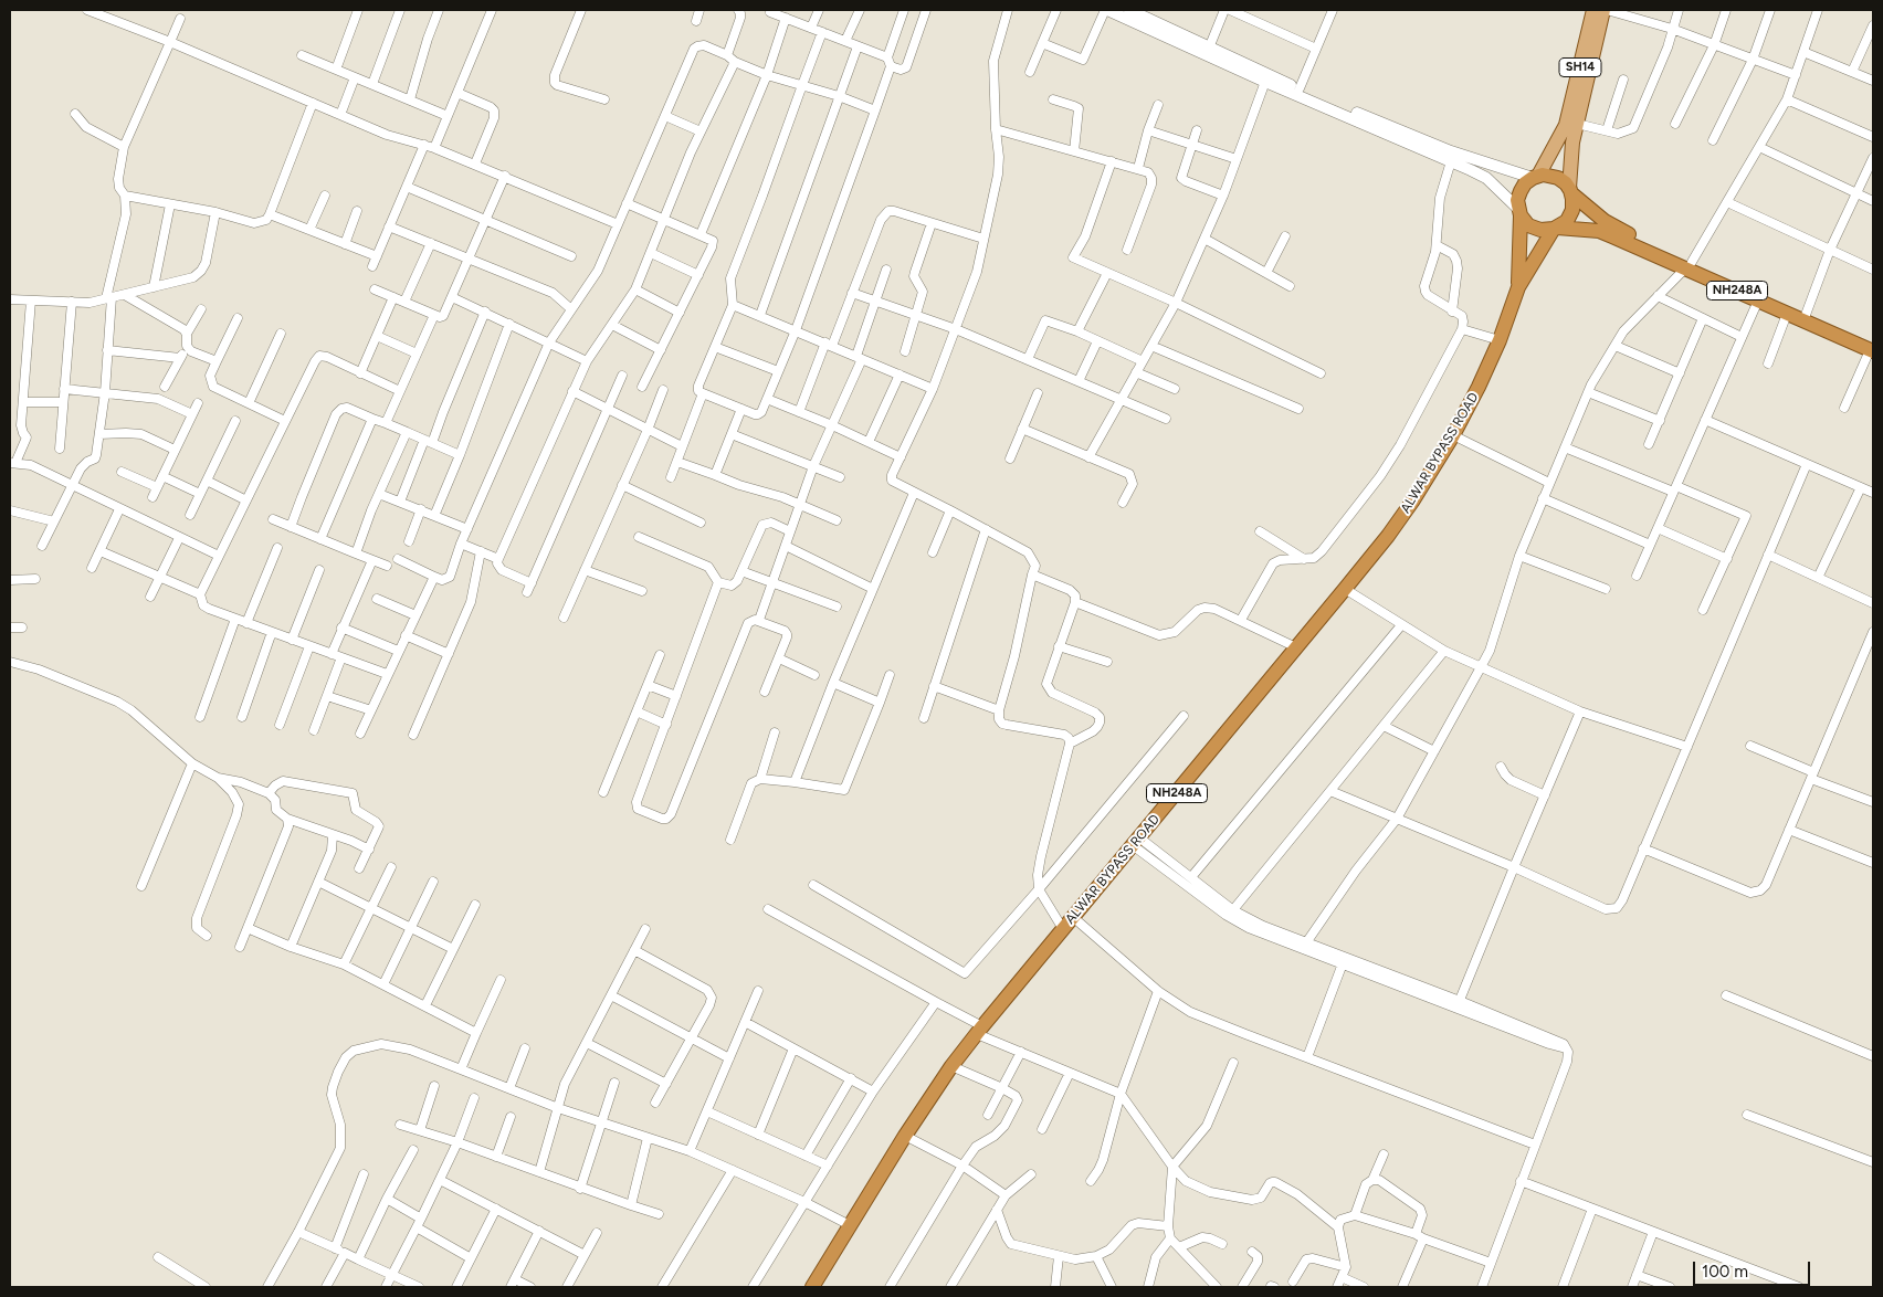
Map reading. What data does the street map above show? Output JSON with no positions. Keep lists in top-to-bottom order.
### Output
{
  "streets": {
    "highway": ["NH248A", "ALWAR BYPASS ROAD"],
    "main road": ["SH14"]
  },
  "crossings": [
    ["SH14", "NH248A"],
    ["NH248A", "ALWAR BYPASS ROAD"]
  ],
  "scale_bar": "100 m"
}
